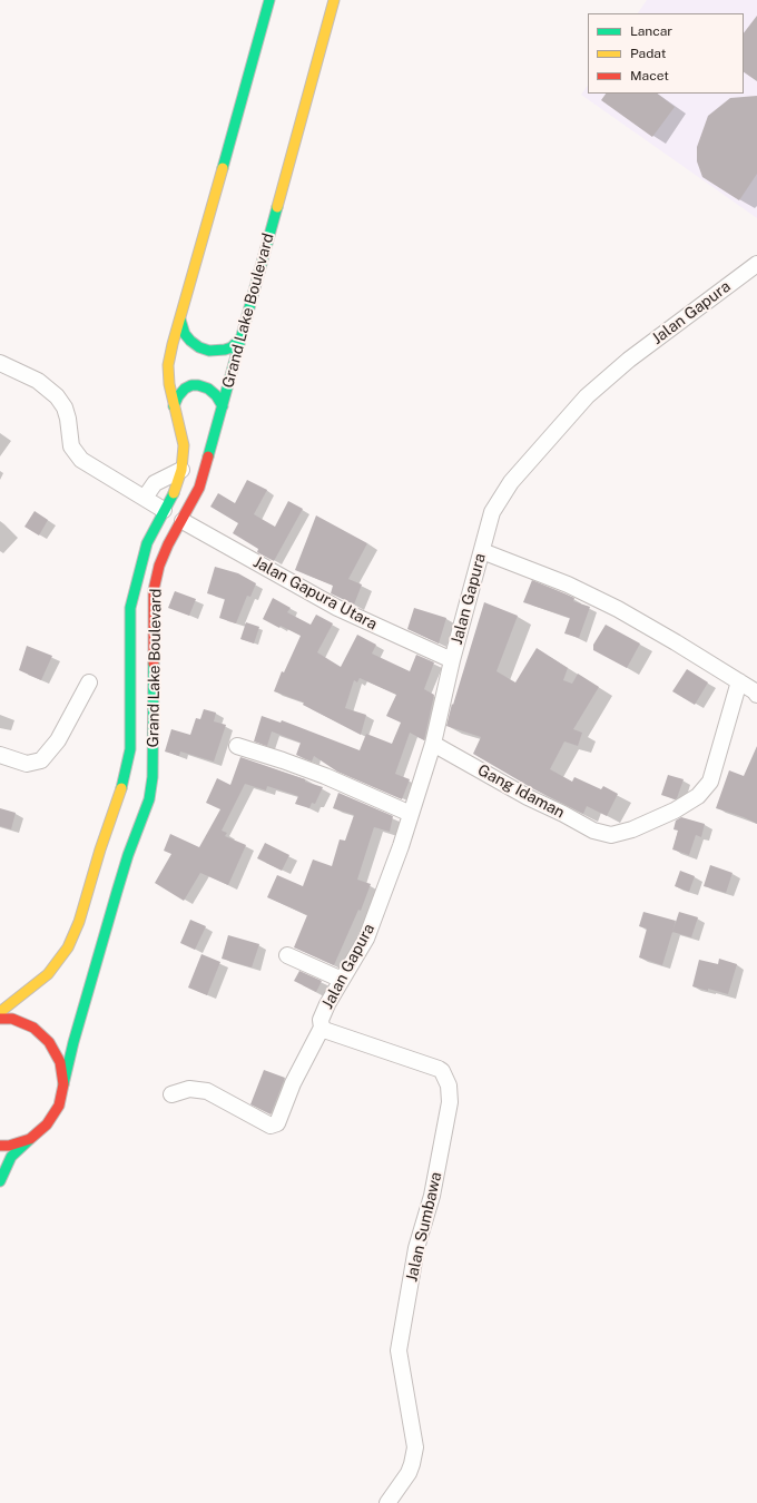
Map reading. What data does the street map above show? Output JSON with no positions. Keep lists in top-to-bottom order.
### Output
{
  "streets": {
    "street": [
      "Grand Lake Boulevard",
      "Jalan Gapura",
      "Jalan Gapura Utara",
      "Gang Idaman",
      "Jalan Sumbawa"
    ]
  },
  "crossings": [
    ["Grand Lake Boulevard", "Jalan Gapura Utara"],
    ["Jalan Gapura", "Jalan Gapura Utara"],
    ["Jalan Gapura", "Gang Idaman"],
    ["Jalan Gapura", "Jalan Sumbawa"]
  ],
  "legend": ["Lancar", "Padat", "Macet"]
}
